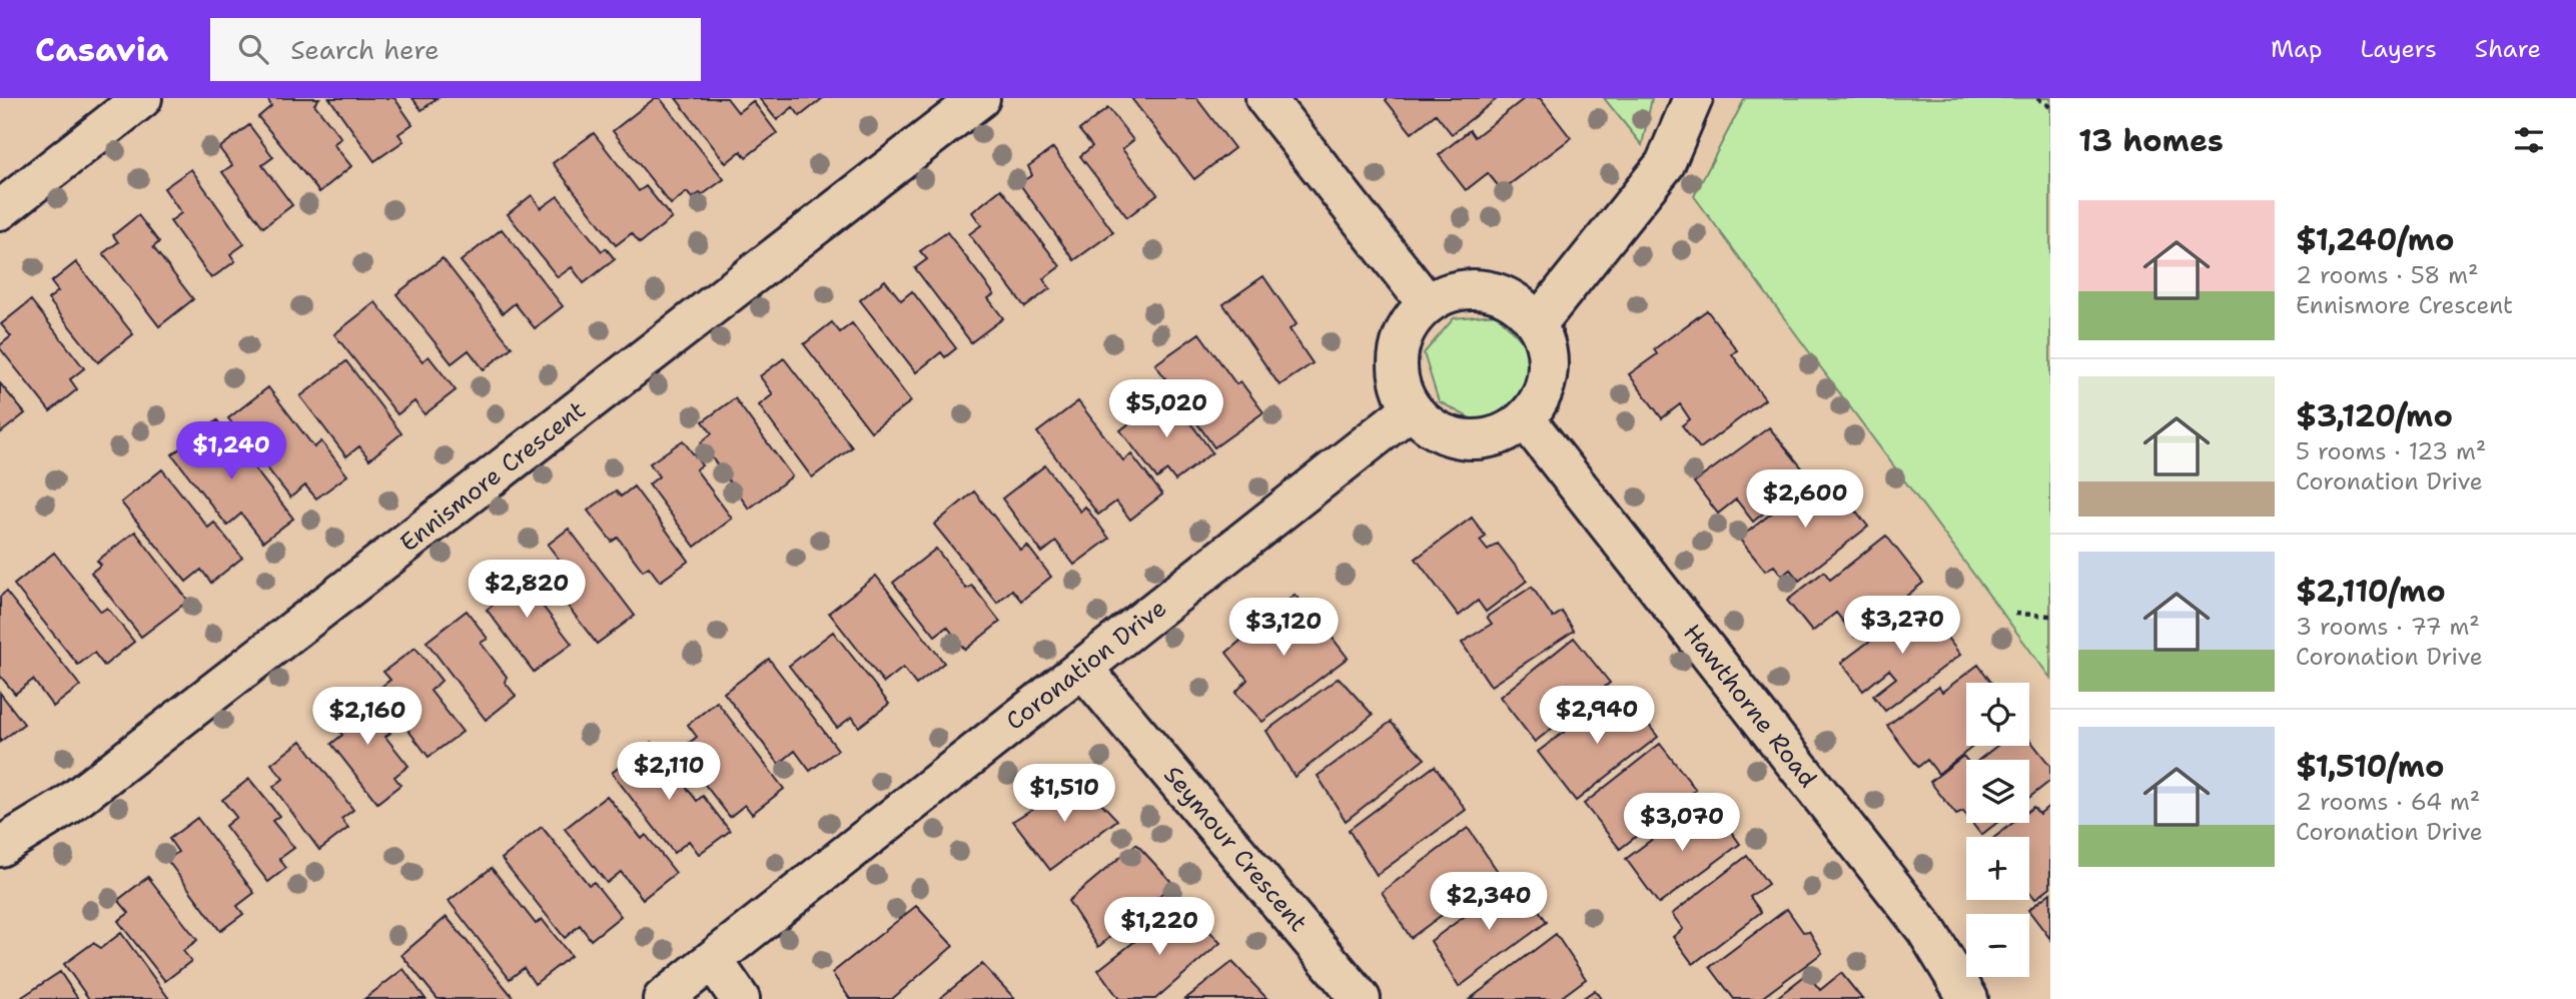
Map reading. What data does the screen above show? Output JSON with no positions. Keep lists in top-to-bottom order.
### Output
{
  "streets": {
    "street": [
      "Ennismore Crescent",
      "Coronation Drive",
      "Hawthorne Road",
      "Seymour Crescent"
    ]
  },
  "crossings": [
    ["Coronation Drive", "Hawthorne Road"],
    ["Coronation Drive", "Seymour Crescent"]
  ],
  "page": {
    "header": "Casavia",
    "search": "Search here",
    "nav": ["Map", "Layers", "Share"],
    "heading": "13 homes",
    "list": [
      {
        "name": "$1,240/mo",
        "note": "2 rooms · 58 m² · Ennismore Crescent"
      },
      {
        "name": "$3,120/mo",
        "note": "5 rooms · 123 m² · Coronation Drive"
      },
      {
        "name": "$2,110/mo",
        "note": "3 rooms · 77 m² · Coronation Drive"
      },
      {
        "name": "$1,510/mo",
        "note": "2 rooms · 64 m² · Coronation Drive"
      }
    ],
    "price": [
      "$5,020",
      "$1,240",
      "$2,600",
      "$2,820",
      "$3,270",
      "$3,120",
      "$2,940",
      "$2,160",
      "$2,110",
      "$1,510",
      "$3,070",
      "$2,340",
      "$1,220"
    ],
    "map_buttons": ["+", "−"]
  }
}
